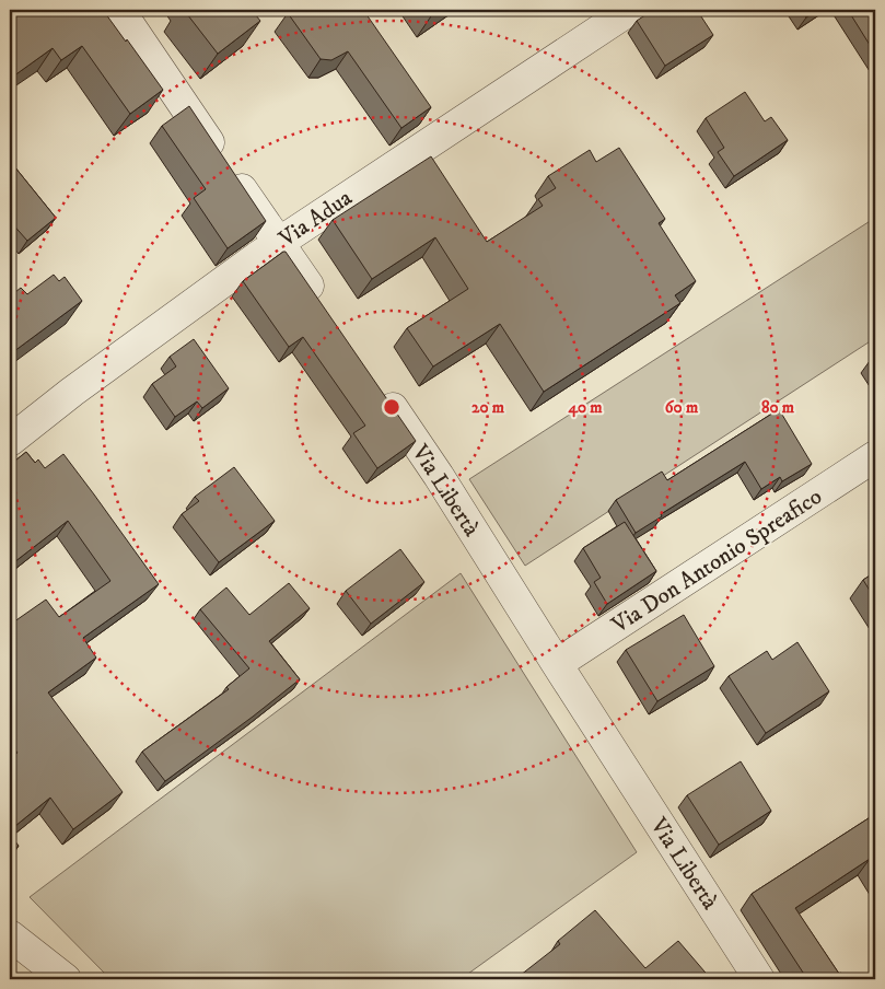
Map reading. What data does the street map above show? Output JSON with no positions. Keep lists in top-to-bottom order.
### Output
{
  "streets": {
    "street": ["Via Adua", "Via Libertà", "Via Don Antonio Spreafico"]
  },
  "crossings": [
    ["Via Libertà", "Via Don Antonio Spreafico"]
  ],
  "rings": [
    "20 m",
    "40 m",
    "60 m",
    "80 m"
  ]
}
